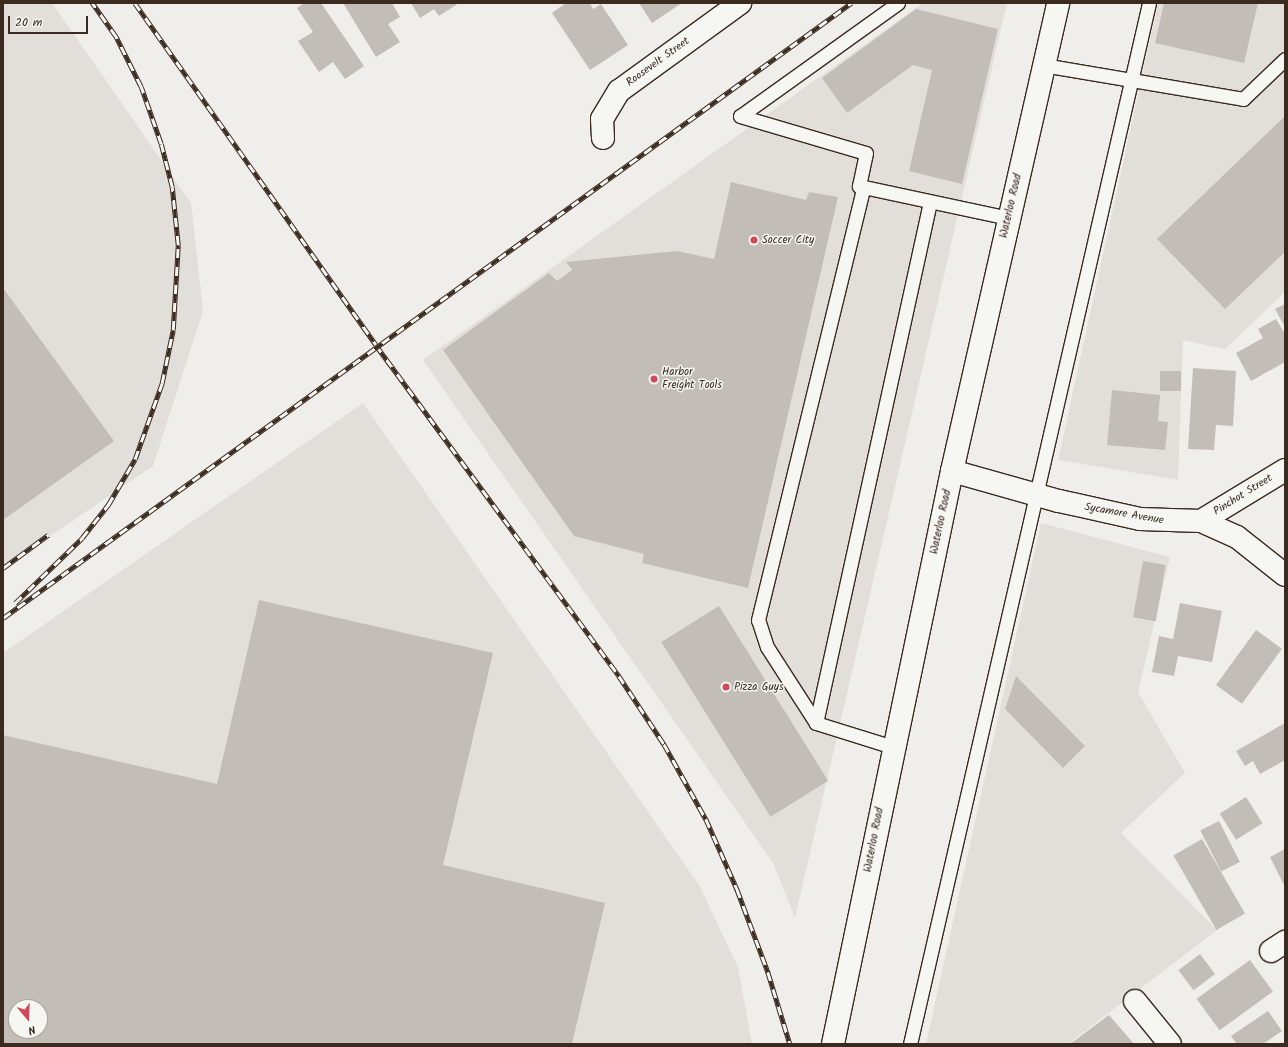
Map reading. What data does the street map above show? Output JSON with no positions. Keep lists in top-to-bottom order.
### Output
{
  "streets": {
    "main road": [
      "Roosevelt Street",
      "Waterloo Road",
      "Pinchot Street",
      "Sycamore Avenue"
    ]
  },
  "crossings": [
    ["Waterloo Road", "Sycamore Avenue"],
    ["Pinchot Street", "Sycamore Avenue"]
  ],
  "places": ["Soccer City", "Harbor Freight Tools", "Pizza Guys"],
  "scale_bar": "20 m",
  "north": "bottom"
}
